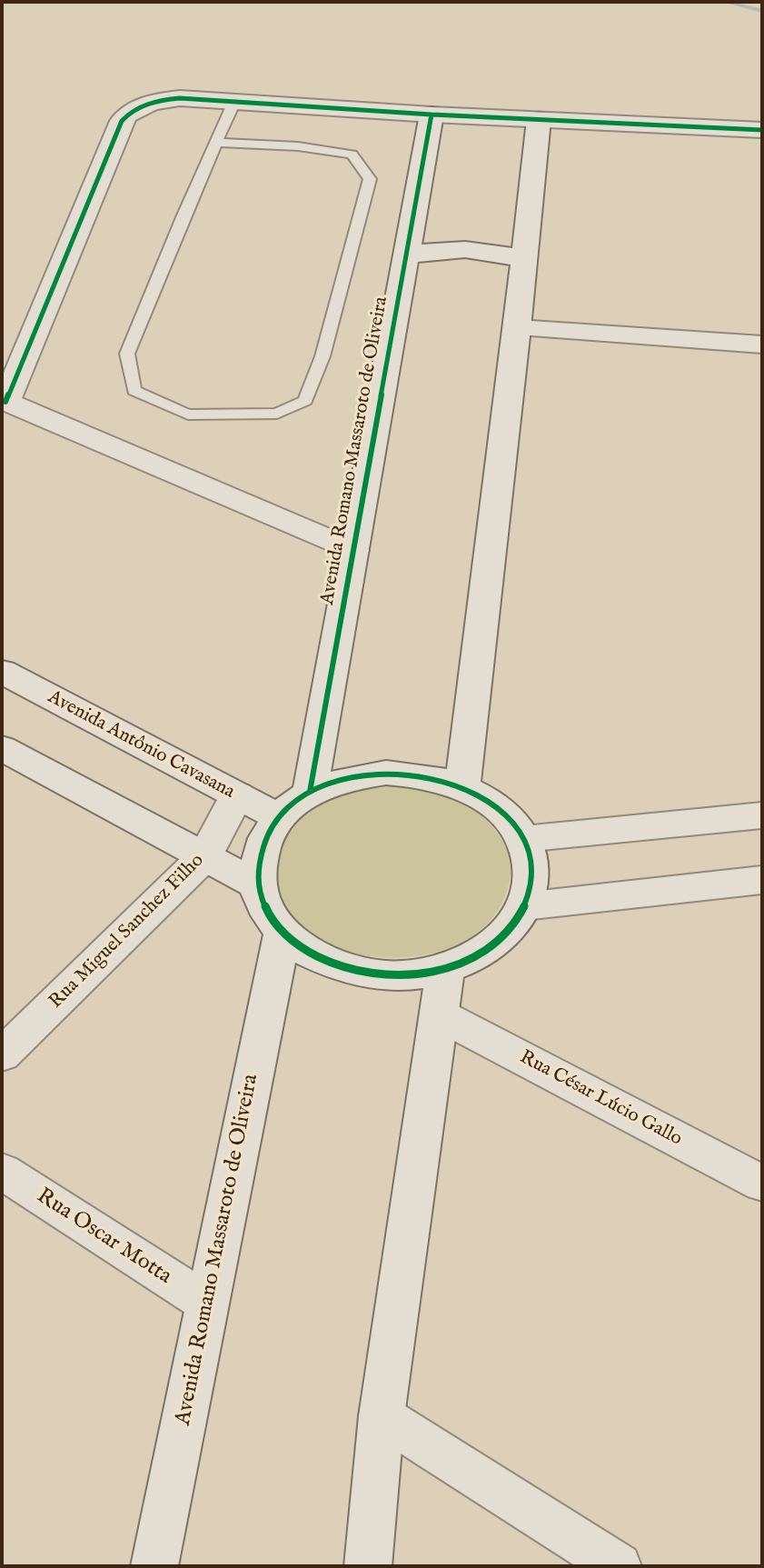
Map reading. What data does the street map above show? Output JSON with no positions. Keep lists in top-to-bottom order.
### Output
{
  "streets": {
    "street": [
      "Avenida Romano Massaroto de Oliveira",
      "Avenida Antônio Cavasana",
      "Rua Miguel Sanchez Filho",
      "Rua César Lúcio Gallo",
      "Rua Oscar Motta"
    ]
  },
  "crossings": [
    ["Avenida Romano Massaroto de Oliveira", "Rua Oscar Motta"],
    ["Avenida Antônio Cavasana", "Rua Miguel Sanchez Filho"]
  ]
}
